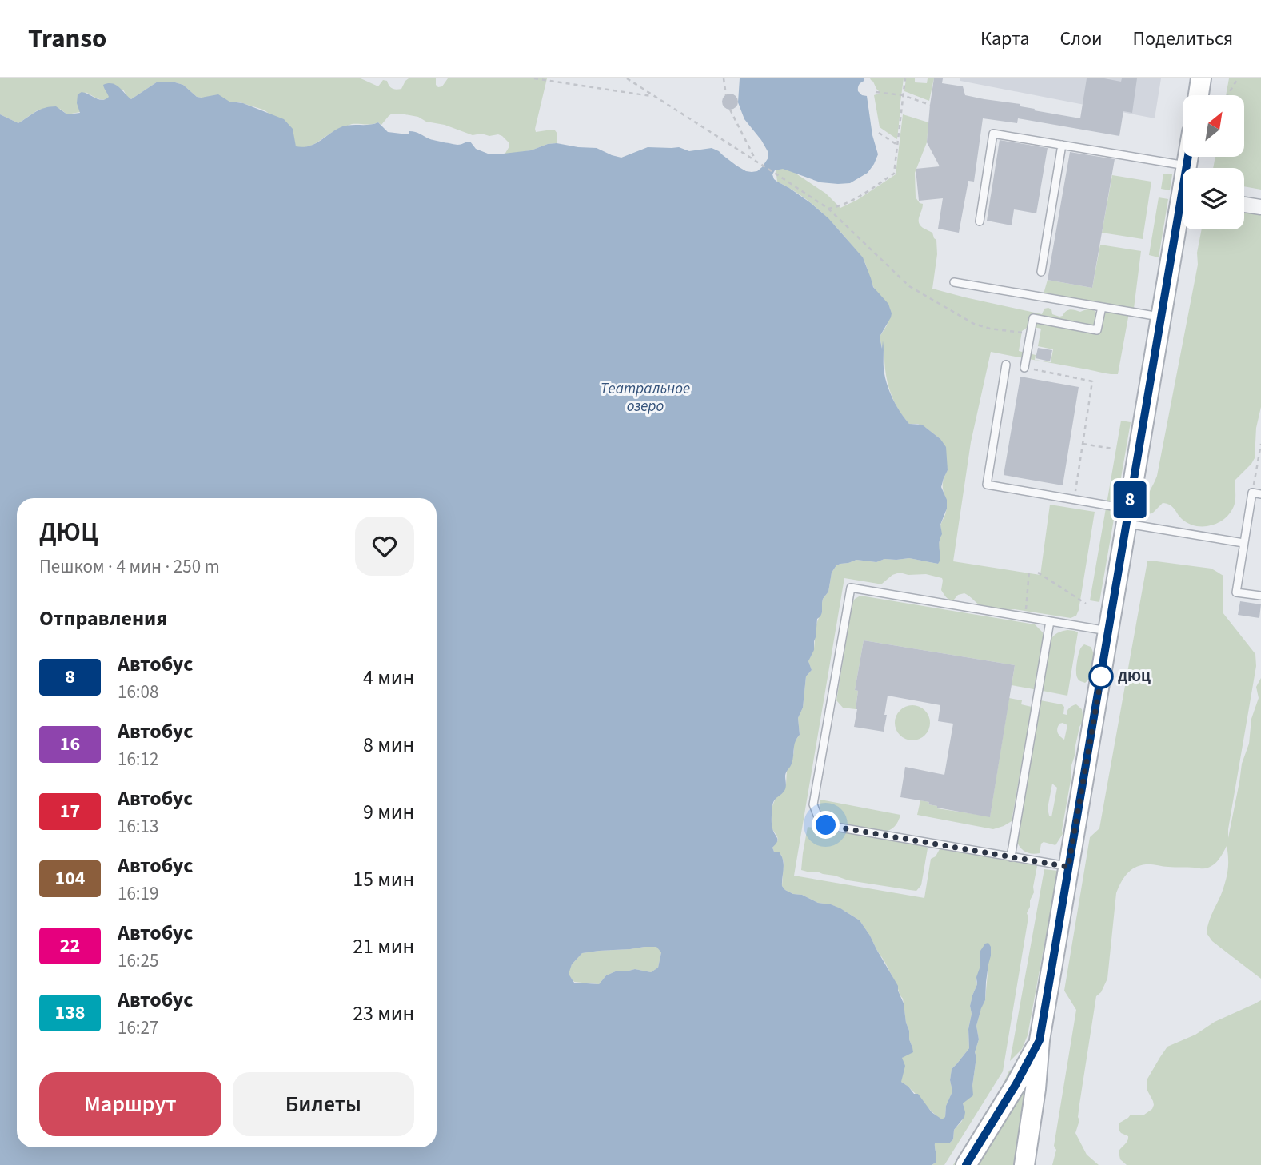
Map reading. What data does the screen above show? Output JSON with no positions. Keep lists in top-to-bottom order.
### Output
{
  "water": ["Театральное озеро"],
  "places": ["ДЮЦ"],
  "lines": ["bus line 8"],
  "north": "top right",
  "page": {
    "header": "Transo",
    "nav": ["Карта", "Слои", "Поделиться"],
    "on_map": "8",
    "heading": [
      ["ДЮЦ", "Пешком · 4 мин · 250 m"],
      "Отправления"
    ],
    "list": [
      {
        "mark": "8",
        "name": "Автобус",
        "note": "16:08",
        "value": "4 мин"
      },
      {
        "mark": "16",
        "name": "Автобус",
        "note": "16:12",
        "value": "8 мин"
      },
      {
        "mark": "17",
        "name": "Автобус",
        "note": "16:13",
        "value": "9 мин"
      },
      {
        "mark": "104",
        "name": "Автобус",
        "note": "16:19",
        "value": "15 мин"
      },
      {
        "mark": "22",
        "name": "Автобус",
        "note": "16:25",
        "value": "21 мин"
      },
      {
        "mark": "138",
        "name": "Автобус",
        "note": "16:27",
        "value": "23 мин"
      }
    ],
    "buttons": ["Маршрут", "Билеты"]
  }
}
